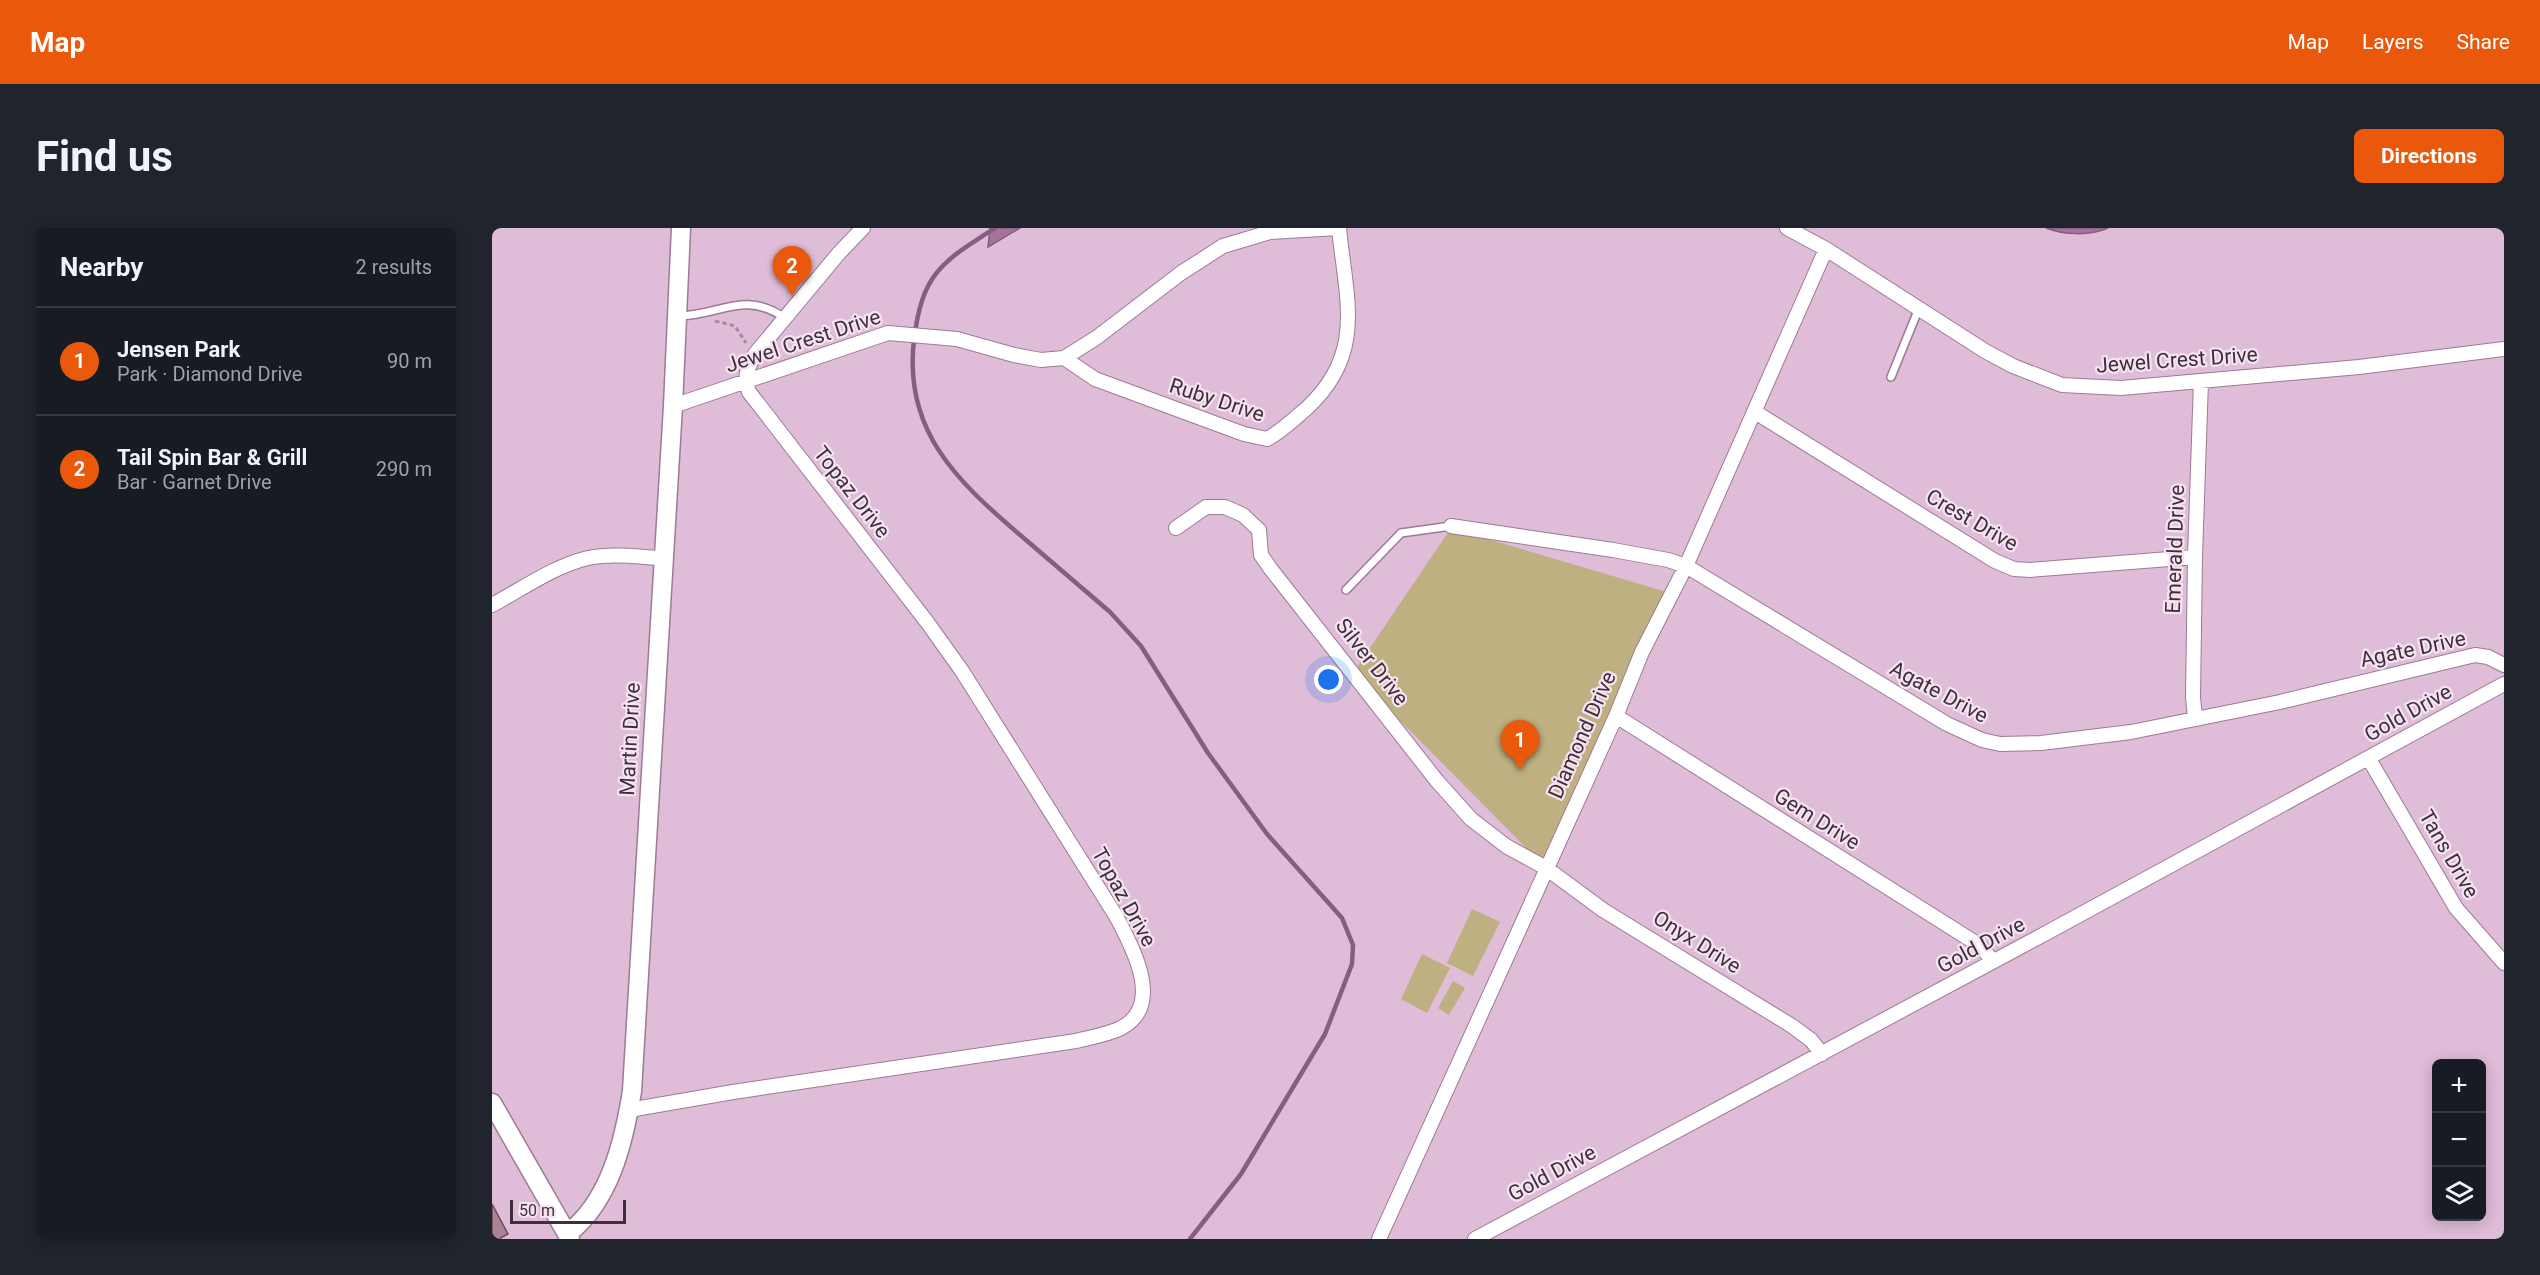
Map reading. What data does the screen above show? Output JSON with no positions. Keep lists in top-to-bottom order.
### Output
{
  "streets": {
    "street": [
      "Jewel Crest Drive",
      "Ruby Drive",
      "Topaz Drive",
      "Crest Drive",
      "Emerald Drive",
      "Agate Drive",
      "Silver Drive",
      "Gold Drive",
      "Diamond Drive",
      "Martin Drive",
      "Gem Drive",
      "Tans Drive",
      "Onyx Drive"
    ]
  },
  "crossings": [
    ["Jewel Crest Drive", "Ruby Drive"],
    ["Jewel Crest Drive", "Topaz Drive"],
    ["Jewel Crest Drive", "Emerald Drive"],
    ["Jewel Crest Drive", "Diamond Drive"],
    ["Jewel Crest Drive", "Martin Drive"],
    ["Topaz Drive", "Martin Drive"],
    ["Crest Drive", "Emerald Drive"],
    ["Crest Drive", "Diamond Drive"],
    ["Emerald Drive", "Agate Drive"],
    ["Agate Drive", "Diamond Drive"],
    ["Silver Drive", "Diamond Drive"],
    ["Silver Drive", "Onyx Drive"],
    ["Gold Drive", "Gem Drive"],
    ["Gold Drive", "Tans Drive"],
    ["Gold Drive", "Onyx Drive"],
    ["Diamond Drive", "Gem Drive"],
    ["Diamond Drive", "Onyx Drive"]
  ],
  "scale_bar": "50 m",
  "page": {
    "header": "Map",
    "nav": ["Map", "Layers", "Share"],
    "buttons": "Directions",
    "title": "Find us",
    "heading": ["Nearby", "2 results"],
    "pins": ["2", "1"],
    "list": [
      {
        "mark": "1",
        "name": "Jensen Park",
        "note": "Park · Diamond Drive",
        "value": "90 m"
      },
      {
        "mark": "2",
        "name": "Tail Spin Bar & Grill",
        "note": "Bar · Garnet Drive",
        "value": "290 m"
      }
    ],
    "map_buttons": ["+", "−"],
    "scale": "50 m"
  }
}
